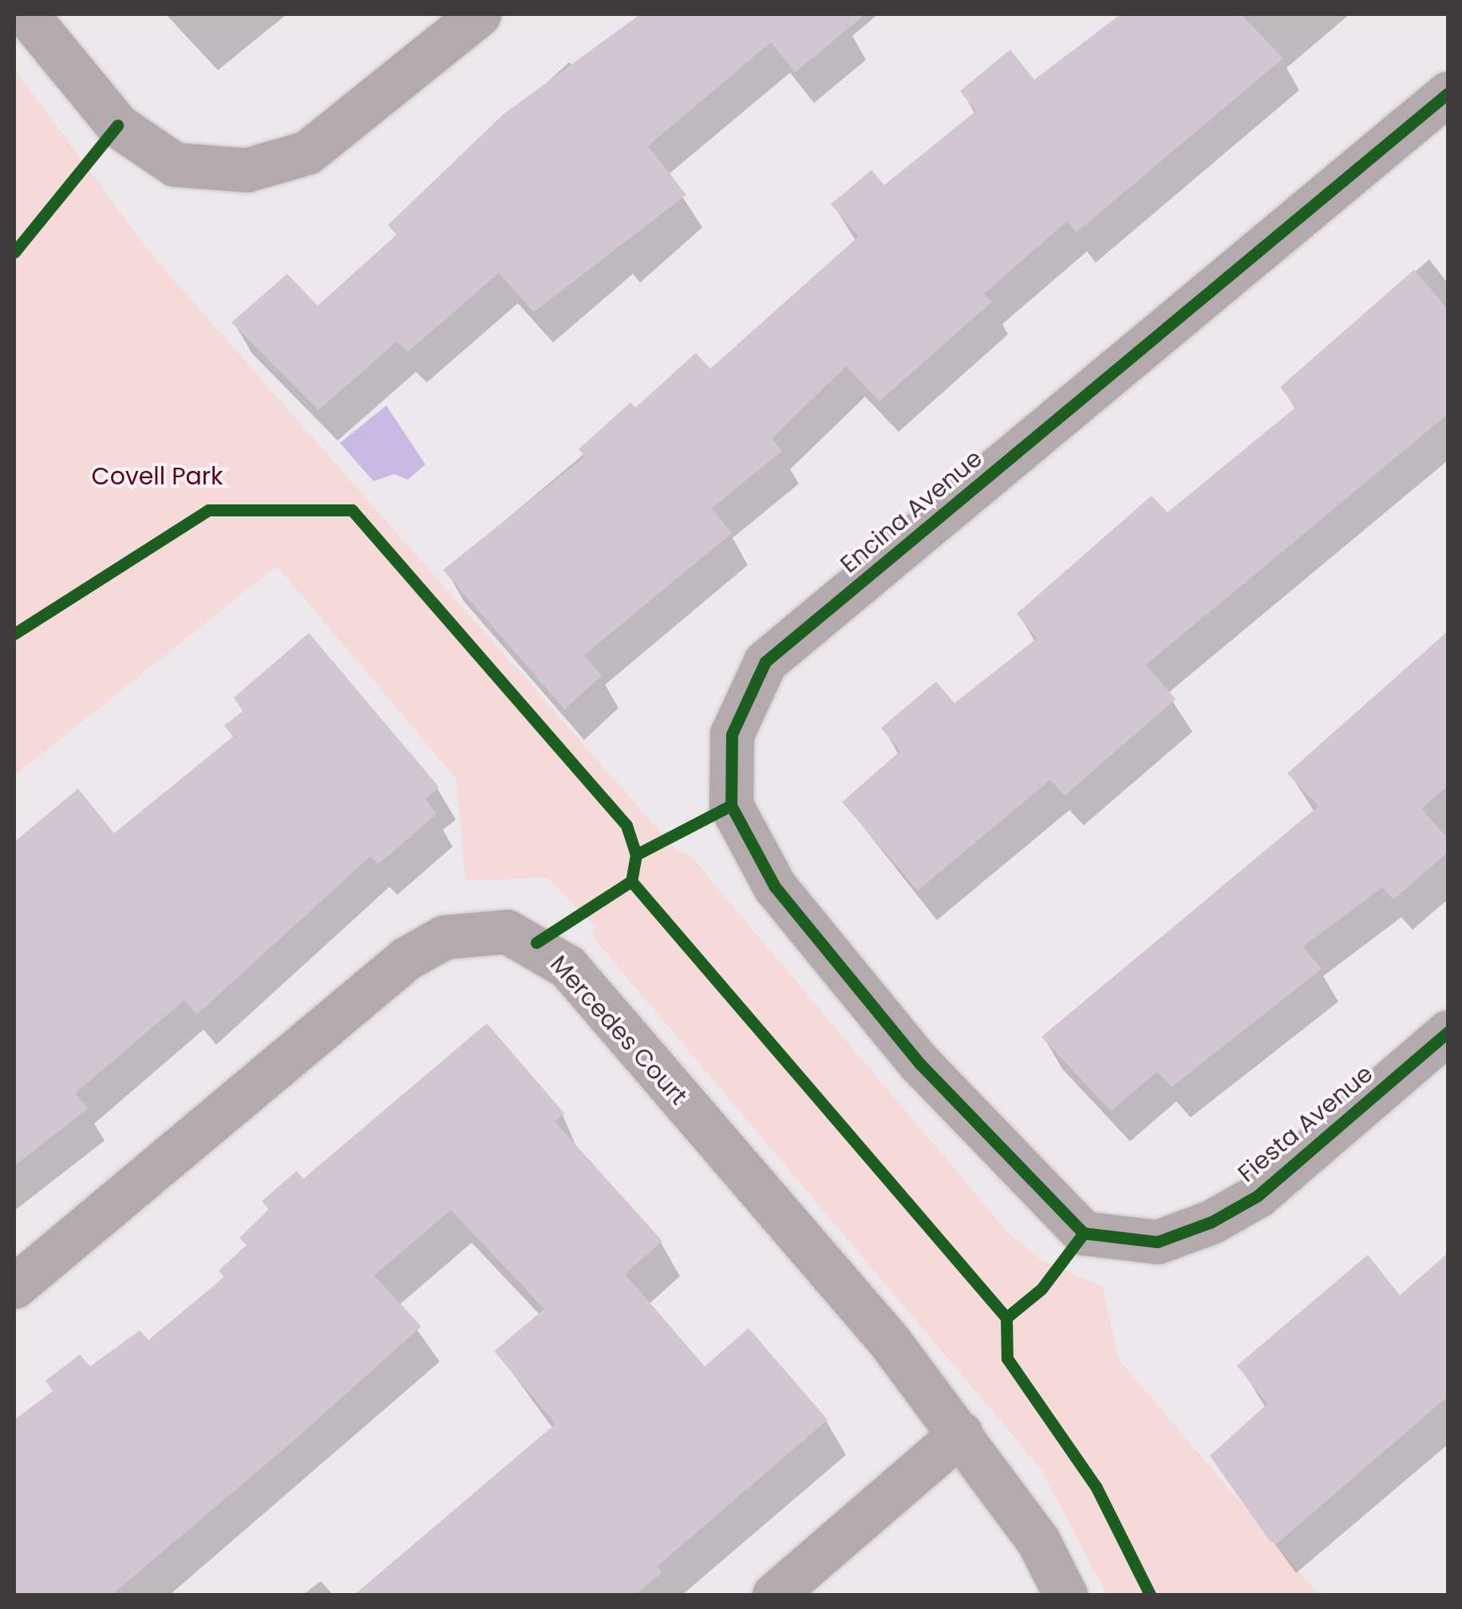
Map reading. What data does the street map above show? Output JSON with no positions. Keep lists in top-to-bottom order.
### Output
{
  "streets": {
    "street": ["Encina Avenue", "Mercedes Court", "Fiesta Avenue"]
  },
  "crossings": [
    ["Encina Avenue", "Fiesta Avenue"]
  ],
  "parks": ["Covell Park"]
}
